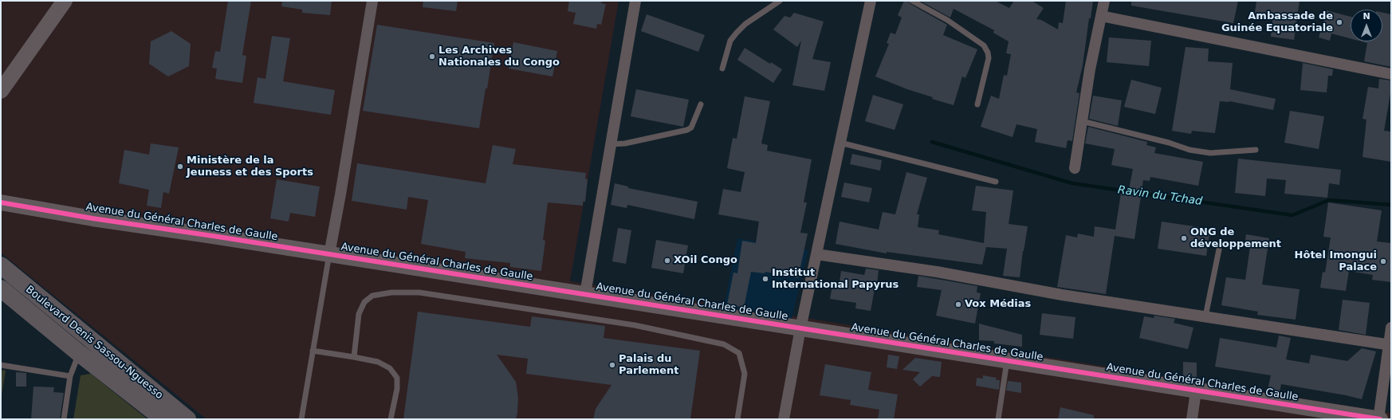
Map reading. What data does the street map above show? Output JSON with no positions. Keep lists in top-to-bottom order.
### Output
{
  "streets": {
    "main road": ["Boulevard Denis Sassou-Nguesso"],
    "street": ["Avenue du Général Charles de Gaulle"]
  },
  "water": ["Ravin du Tchad"],
  "places": [
    "Ambassade de Guinée Equatoriale",
    "Les Archives Nationales du Congo",
    "Ministère de la Jeuness et des Sports",
    "ONG de développement",
    "XOil Congo",
    "Hôtel Imongui Palace",
    "Institut International Papyrus",
    "Vox Médias",
    "Palais du Parlement"
  ],
  "north": "top"
}
